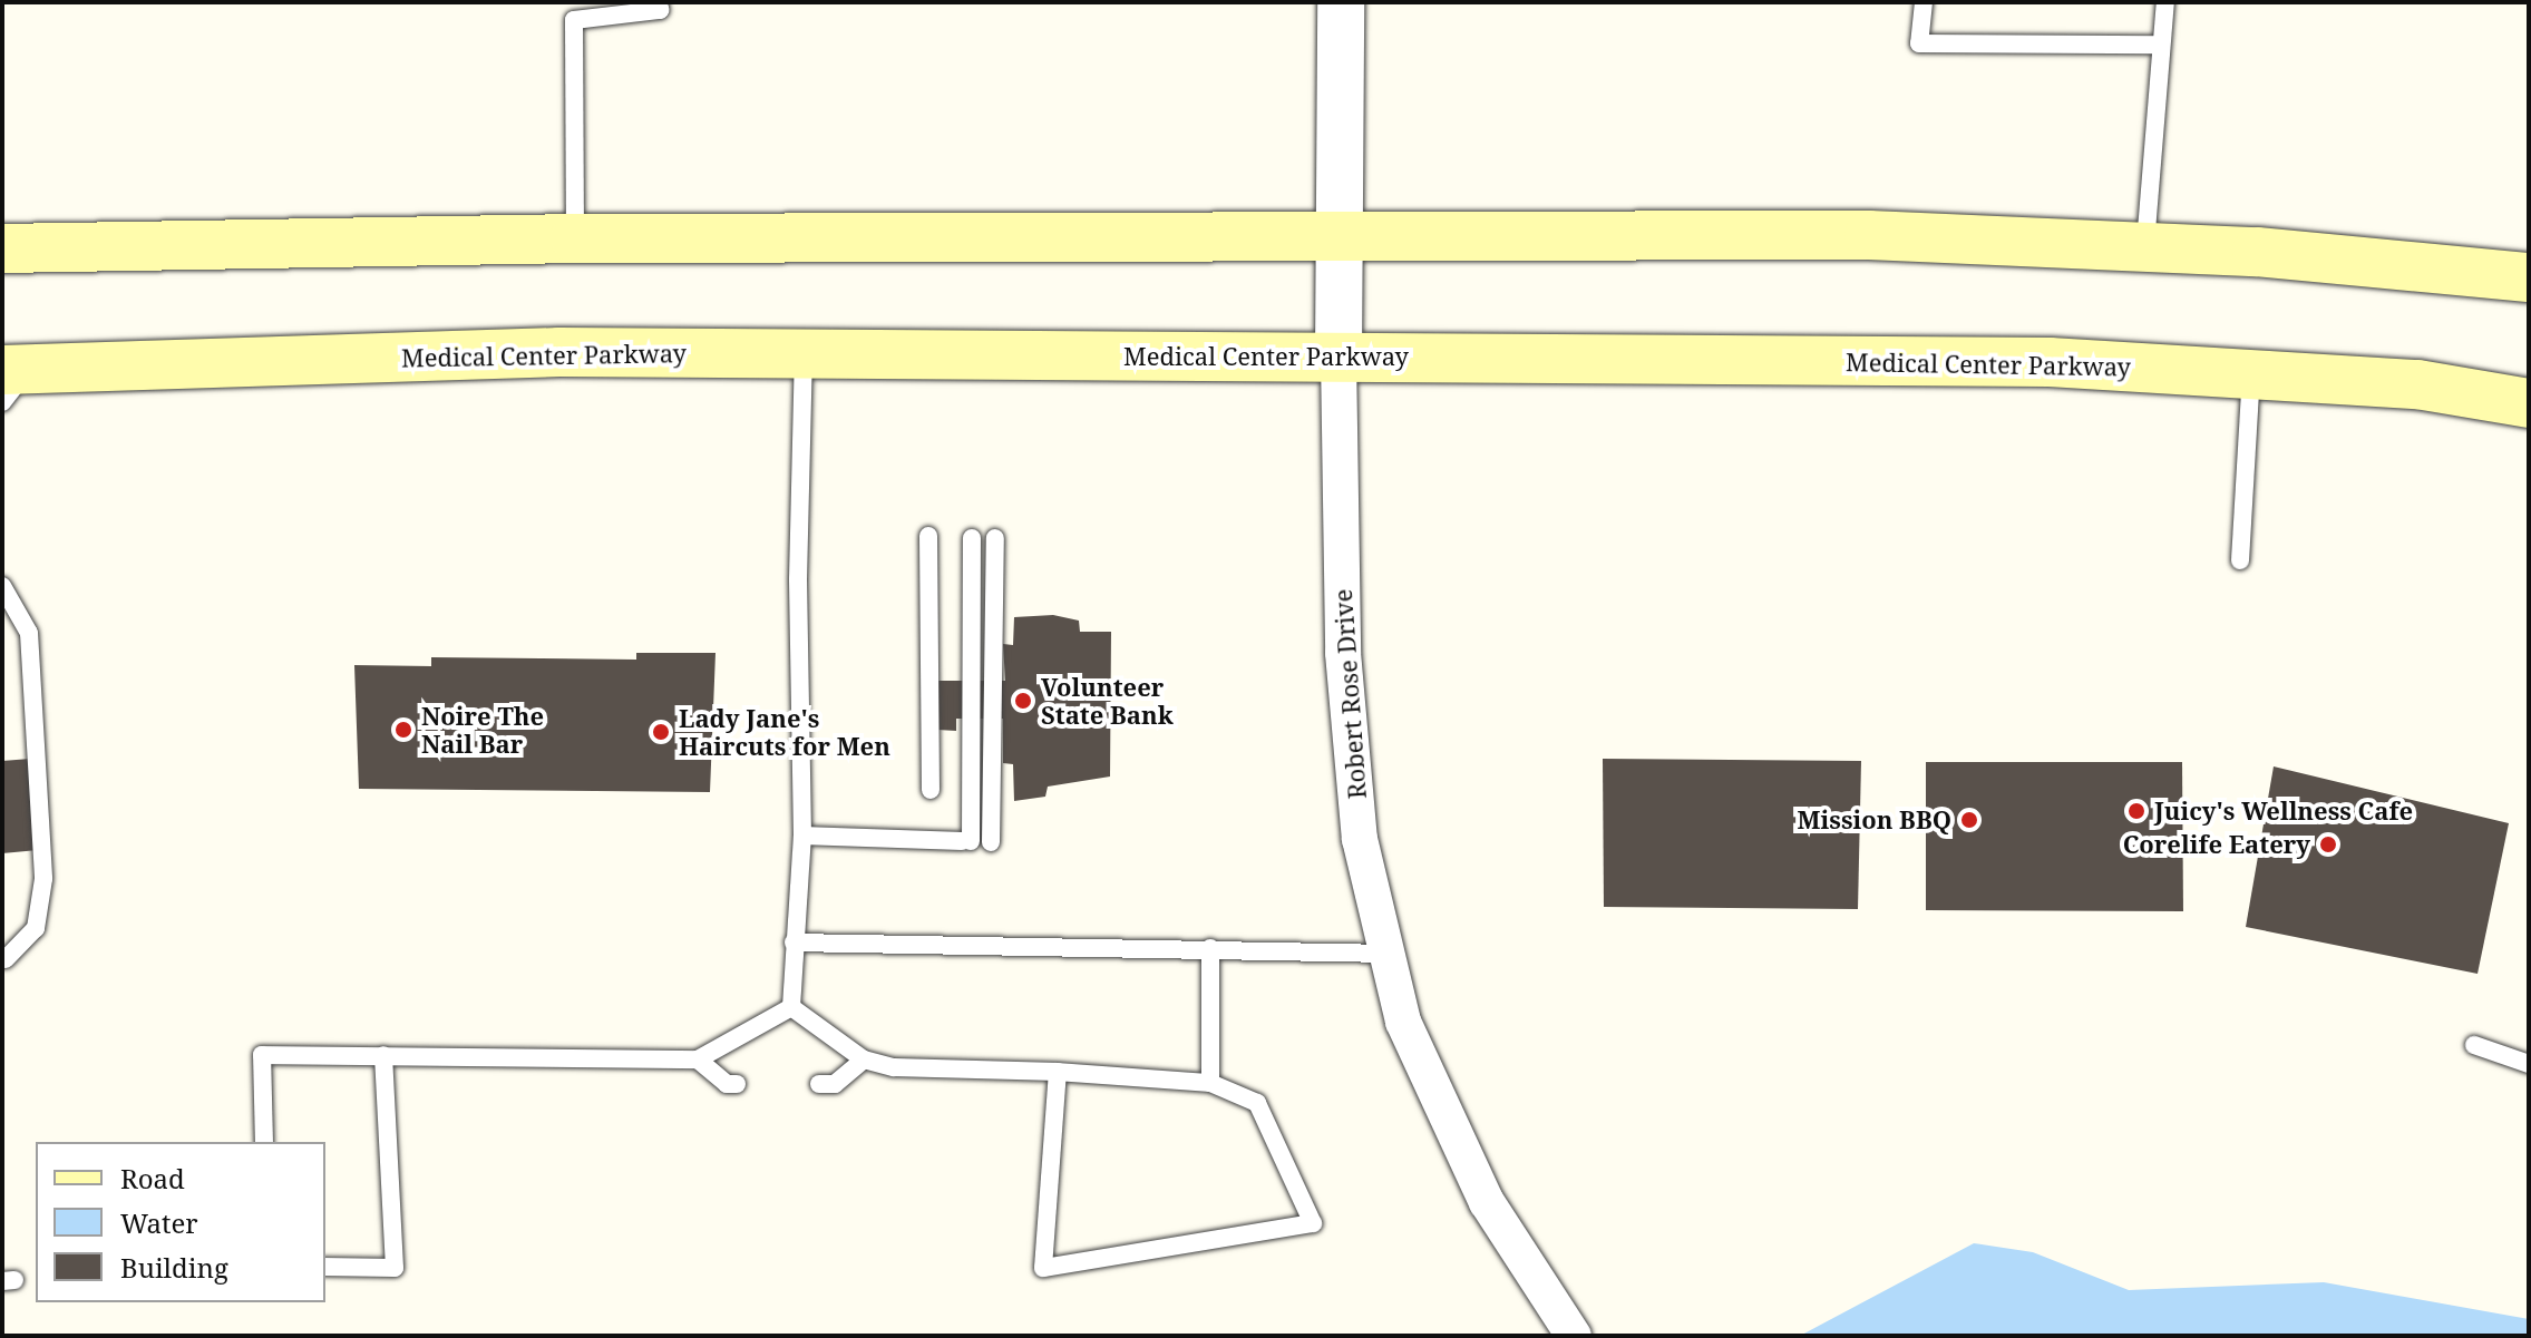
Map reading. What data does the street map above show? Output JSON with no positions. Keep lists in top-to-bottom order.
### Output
{
  "streets": {
    "main road": ["Medical Center Parkway"],
    "street": ["Robert Rose Drive"]
  },
  "crossings": [
    ["Medical Center Parkway", "Robert Rose Drive"]
  ],
  "places": [
    "Volunteer State Bank",
    "Noire The Nail Bar",
    "Lady Jane's Haircuts for Men",
    "Juicy's Wellness Cafe",
    "Mission BBQ",
    "Corelife Eatery"
  ],
  "legend": ["Road", "Water", "Building"]
}
